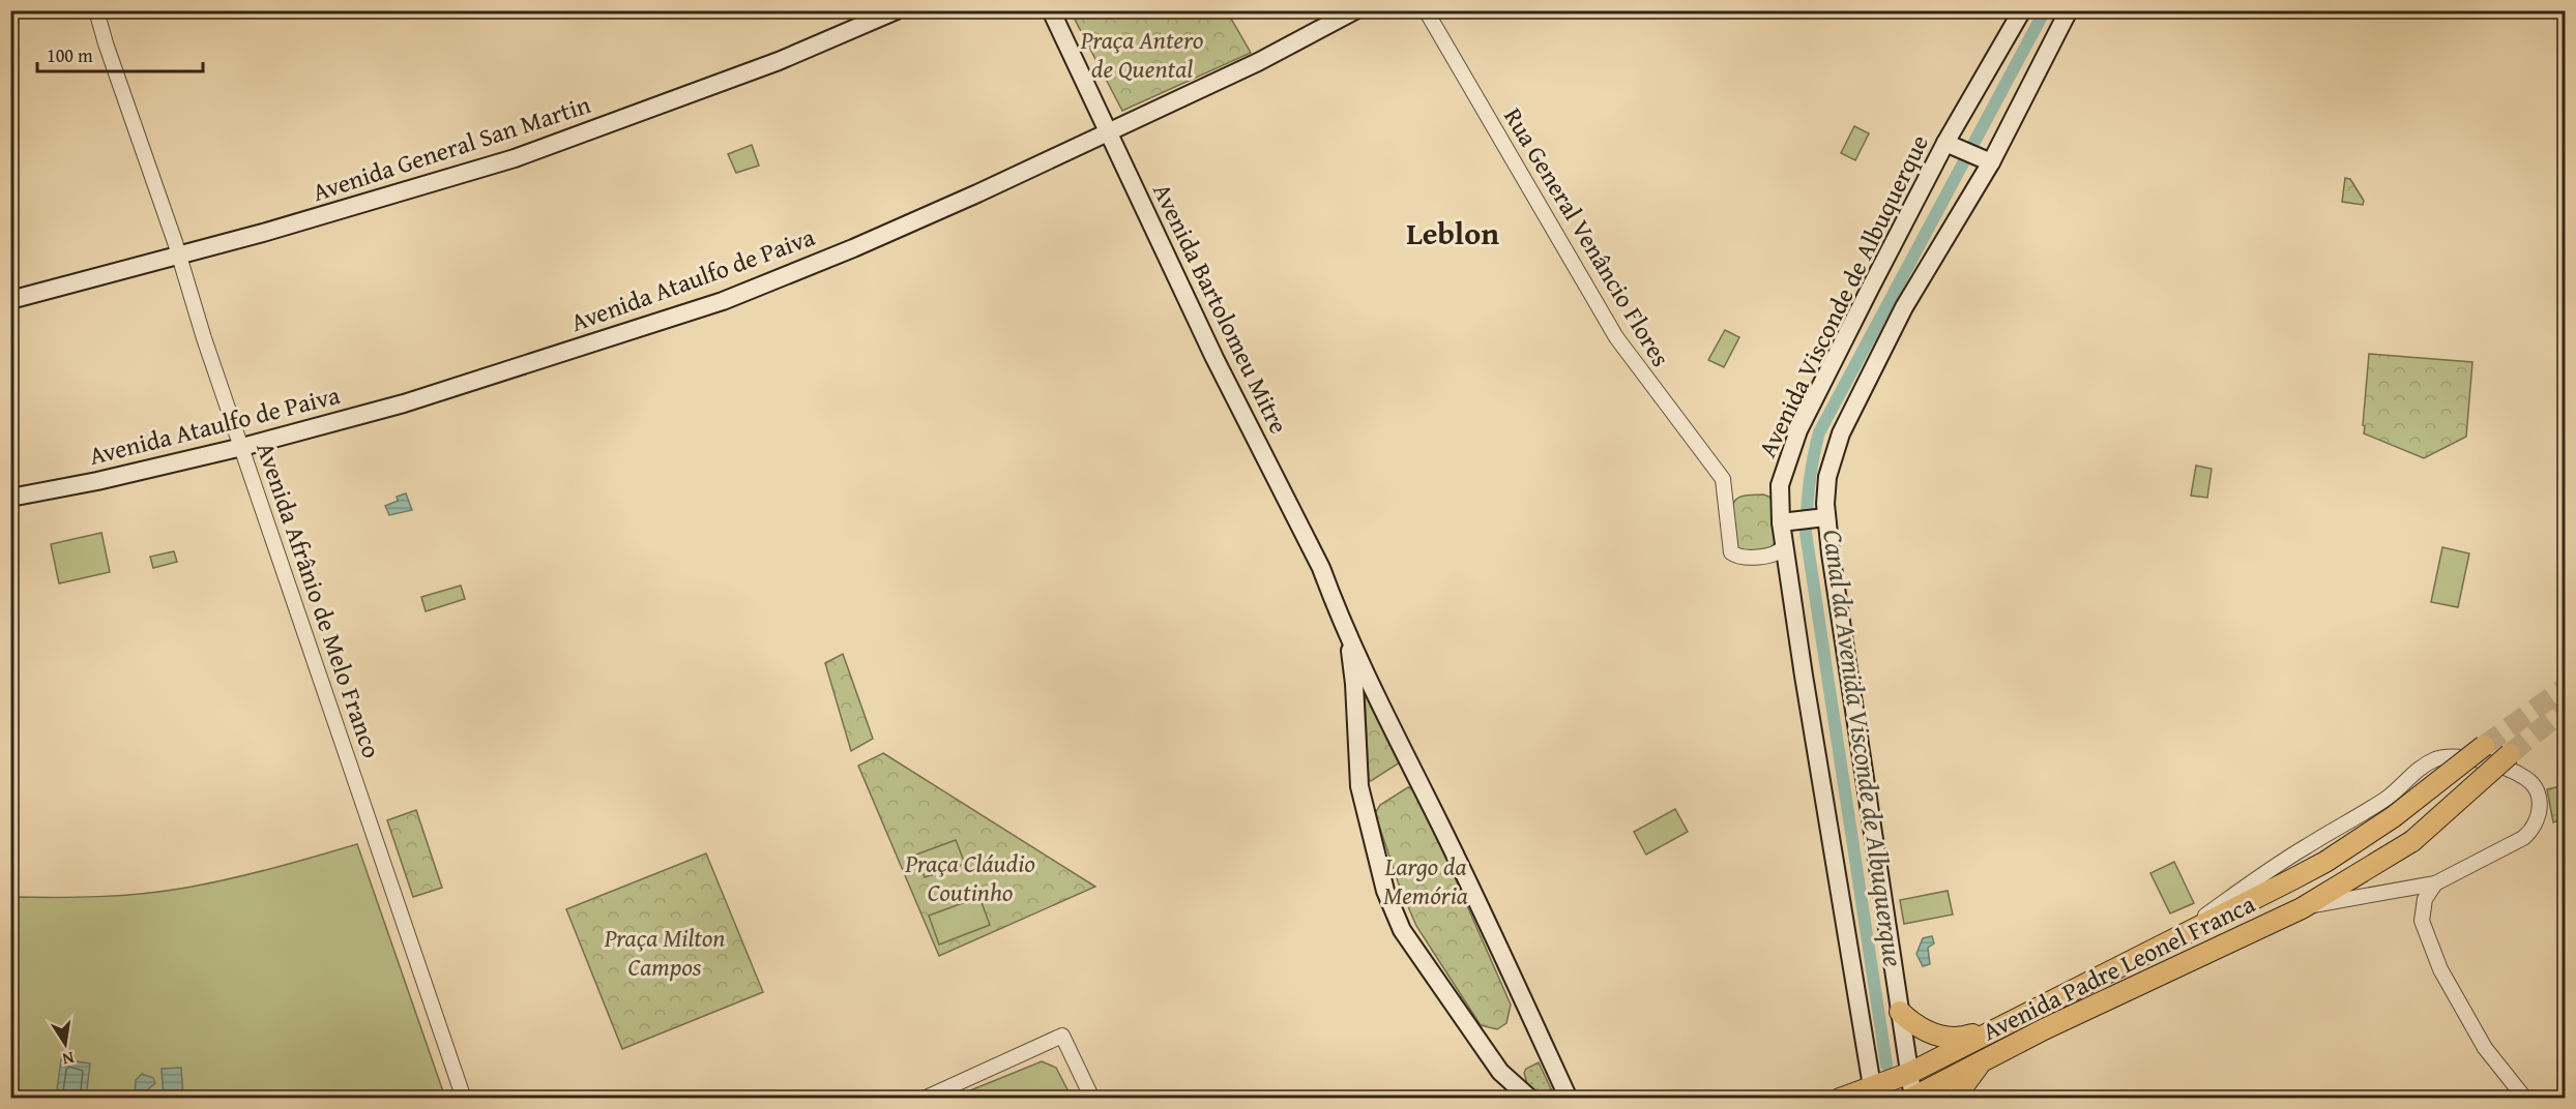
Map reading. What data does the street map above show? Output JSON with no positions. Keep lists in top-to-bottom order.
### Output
{
  "streets": {
    "highway": ["Avenida Padre Leonel Franca"],
    "main road": [
      "Avenida General San Martin",
      "Avenida Ataulfo de Paiva",
      "Avenida Visconde de Albuquerque",
      "Avenida Bartolomeu Mitre"
    ],
    "street": ["Rua General Venâncio Flores", "Avenida Afrânio de Melo Franco"]
  },
  "crossings": [
    ["Avenida General San Martin", "Avenida Afrânio de Melo Franco"],
    ["Rua General Venâncio Flores", "Avenida Visconde de Albuquerque"],
    ["Avenida Ataulfo de Paiva", "Avenida Bartolomeu Mitre"],
    ["Avenida Ataulfo de Paiva", "Avenida Afrânio de Melo Franco"]
  ],
  "districts": ["Leblon"],
  "water": ["Canal da Avenida Visconde de Albuquerque"],
  "parks": [
    "Praça Antero de Quental",
    "Praça Cláudio Coutinho",
    "Largo da Memória",
    "Praça Milton Campos"
  ],
  "scale_bar": "100 m",
  "north": "bottom"
}
